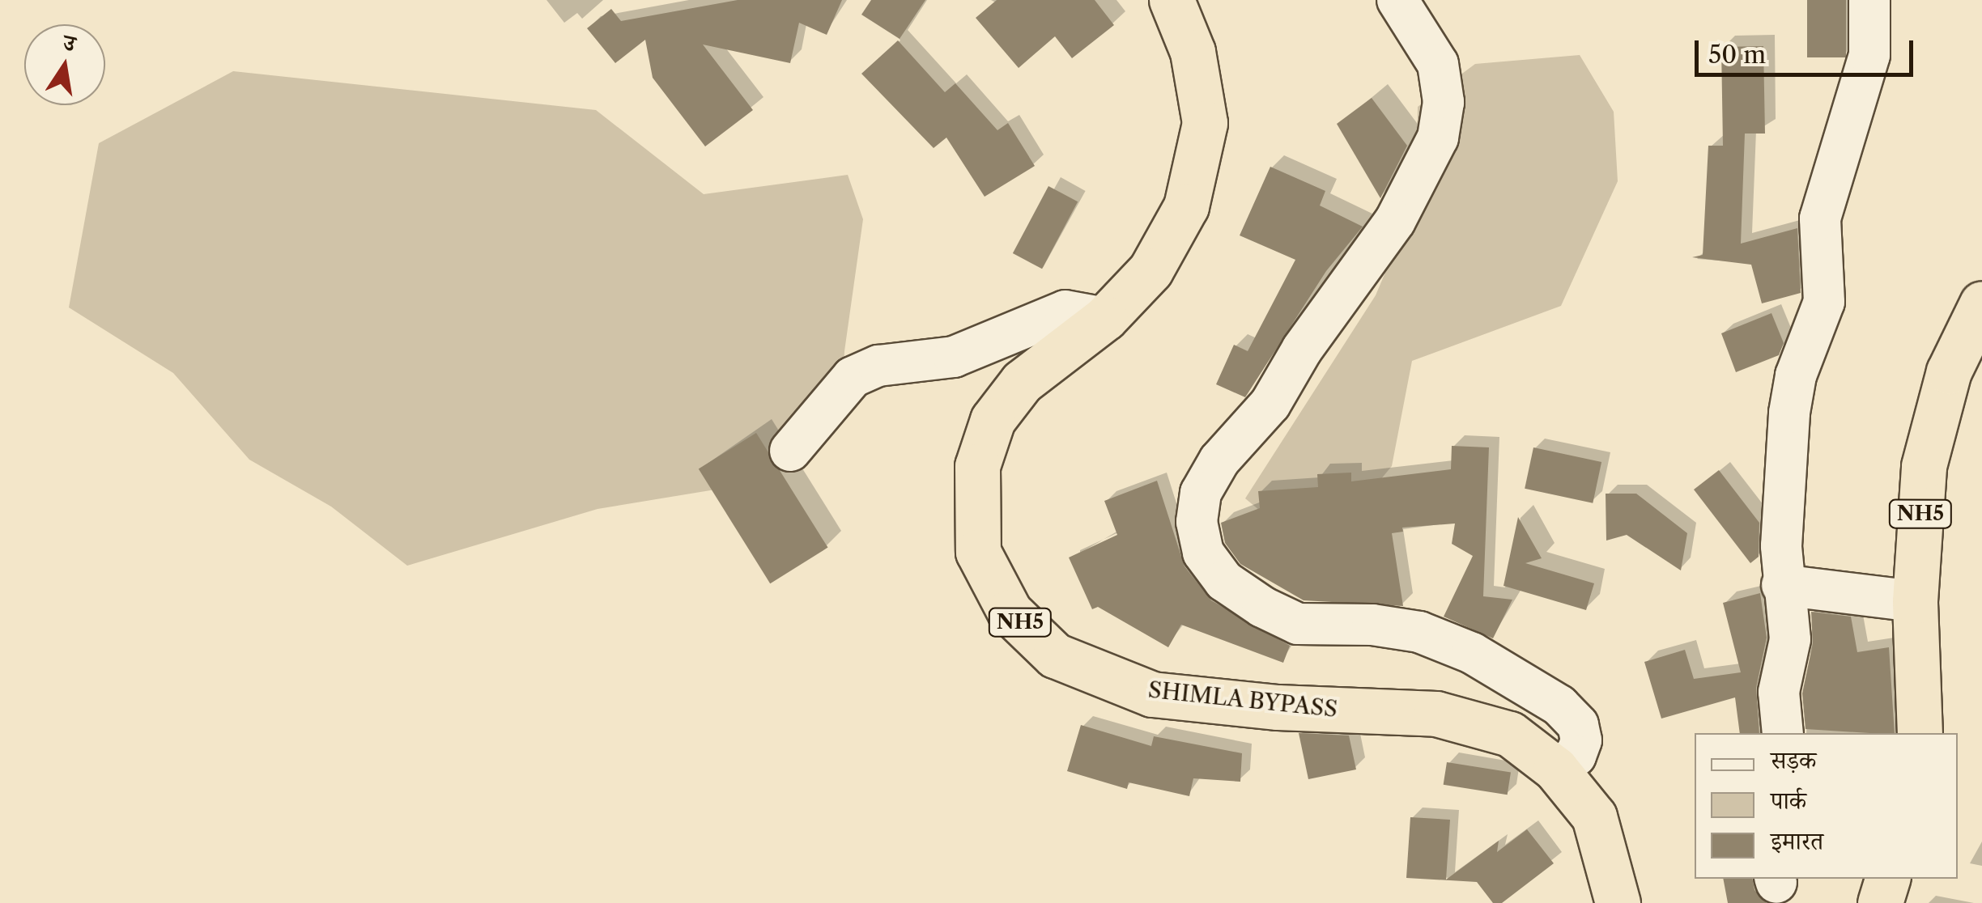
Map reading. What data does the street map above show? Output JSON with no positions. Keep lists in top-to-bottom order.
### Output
{
  "streets": {
    "highway": ["NH5", "SHIMLA BYPASS"]
  },
  "legend": ["सड़क", "पार्क", "इमारत"],
  "scale_bar": "50 m",
  "north": "top"
}
